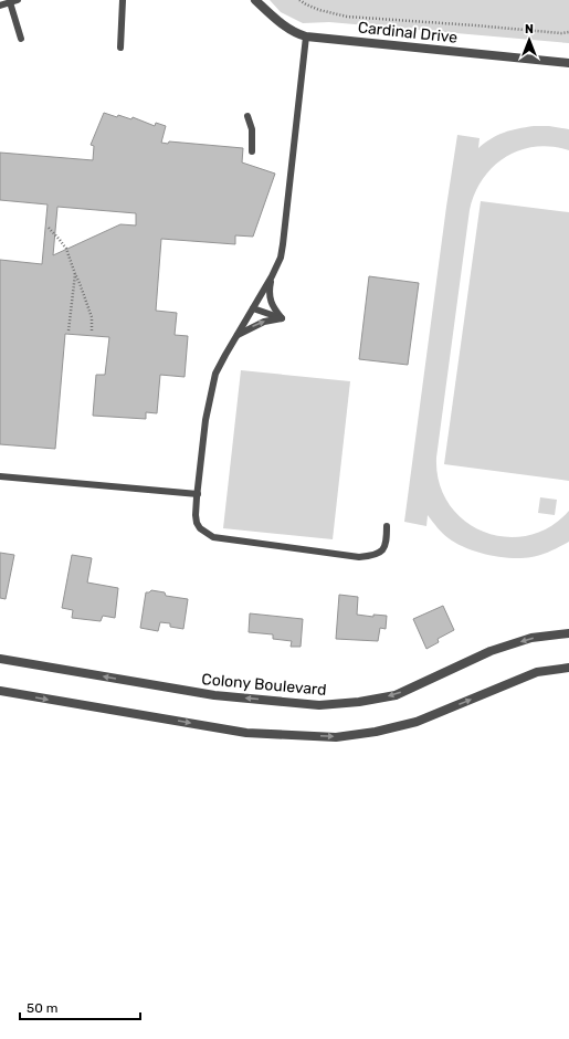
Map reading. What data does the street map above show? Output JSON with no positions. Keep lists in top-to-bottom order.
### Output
{
  "streets": {
    "street": ["Cardinal Drive", "Colony Boulevard"]
  },
  "scale_bar": "50 m",
  "north": "top"
}
